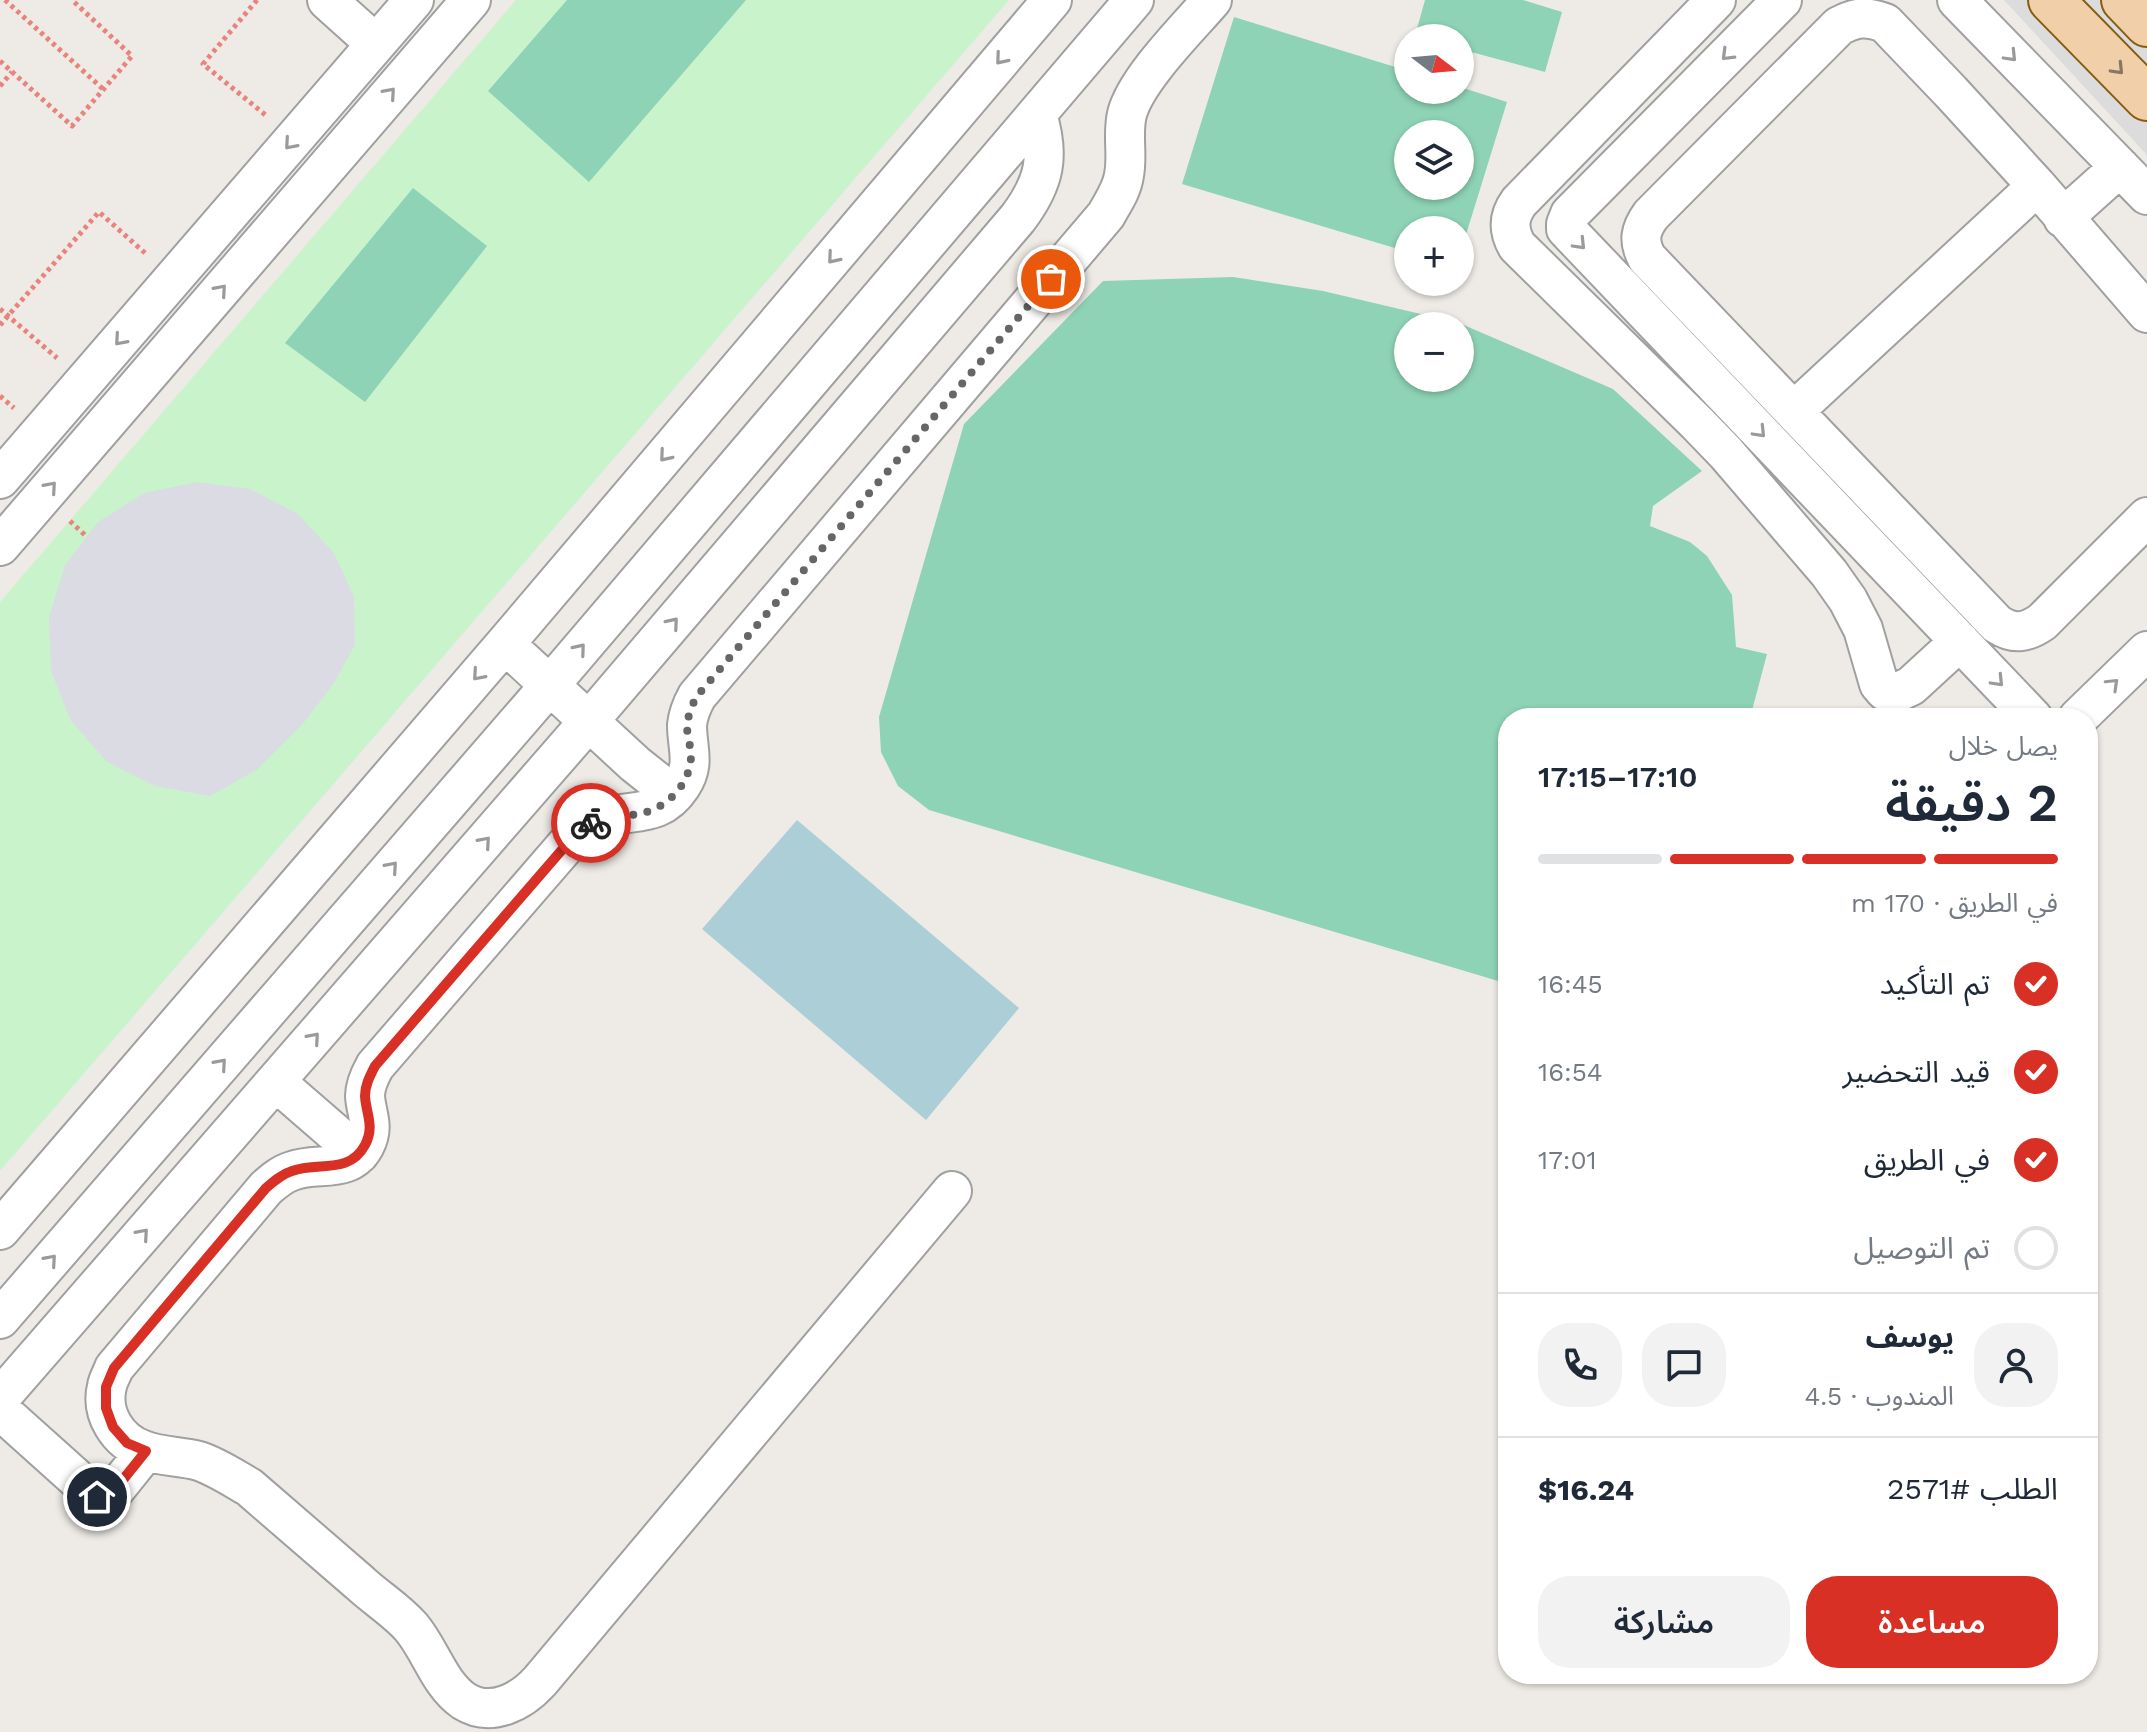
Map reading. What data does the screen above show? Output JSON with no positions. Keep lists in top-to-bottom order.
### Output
{
  "north": "right",
  "page": {
    "map_buttons": ["+", "−"],
    "heading": ["2 دقيقة", "يصل خلال", "17:10–17:15"],
    "panel": [
      "يوسف",
      "المندوب · 4.5",
      "الطلب #2571",
      "$16.24"
    ],
    "bar": "في الطريق · 170 m",
    "list": [
      ["تم التأكيد", "16:45"],
      ["قيد التحضير", "16:54"],
      ["في الطريق", "17:01"],
      "تم التوصيل"
    ],
    "buttons": ["مساعدة", "مشاركة"]
  }
}
